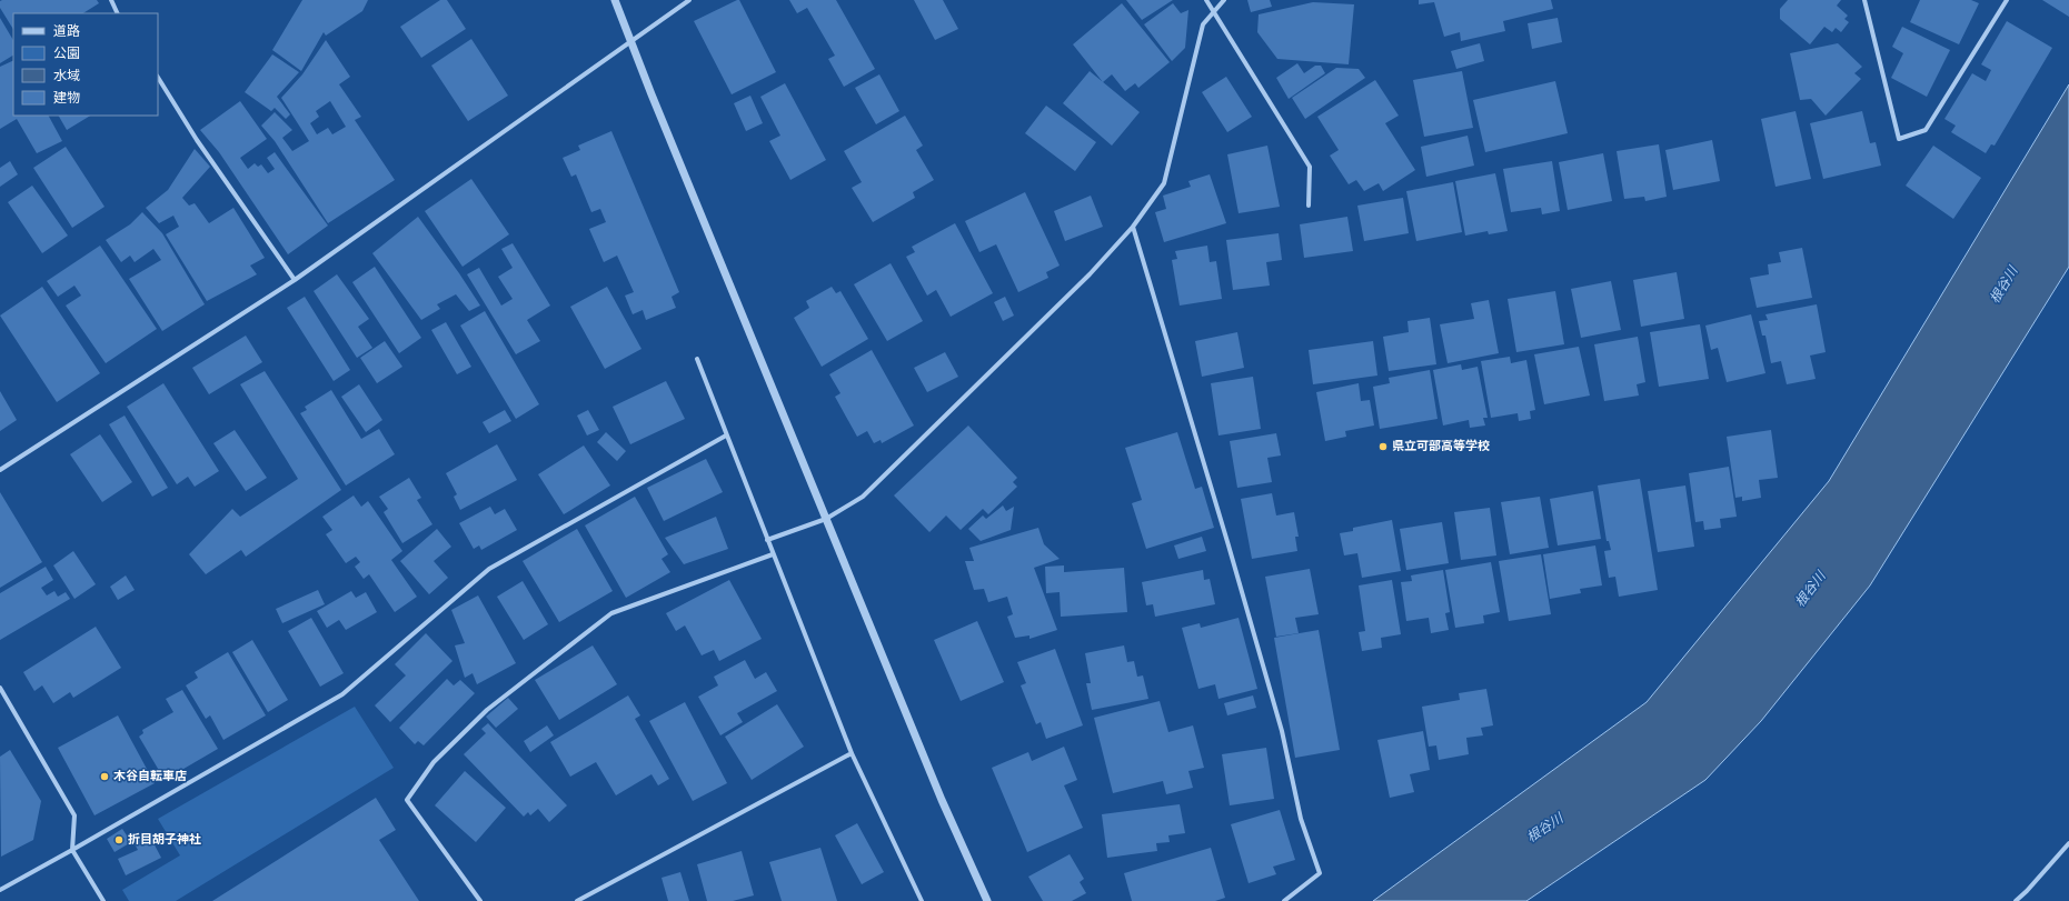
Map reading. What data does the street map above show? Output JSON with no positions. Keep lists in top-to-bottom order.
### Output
{
  "water": ["根谷川"],
  "places": ["県立可部高等学校", "木谷自転車店", "折目胡子神社"],
  "legend": [
    "道路",
    "公園",
    "水域",
    "建物"
  ]
}
